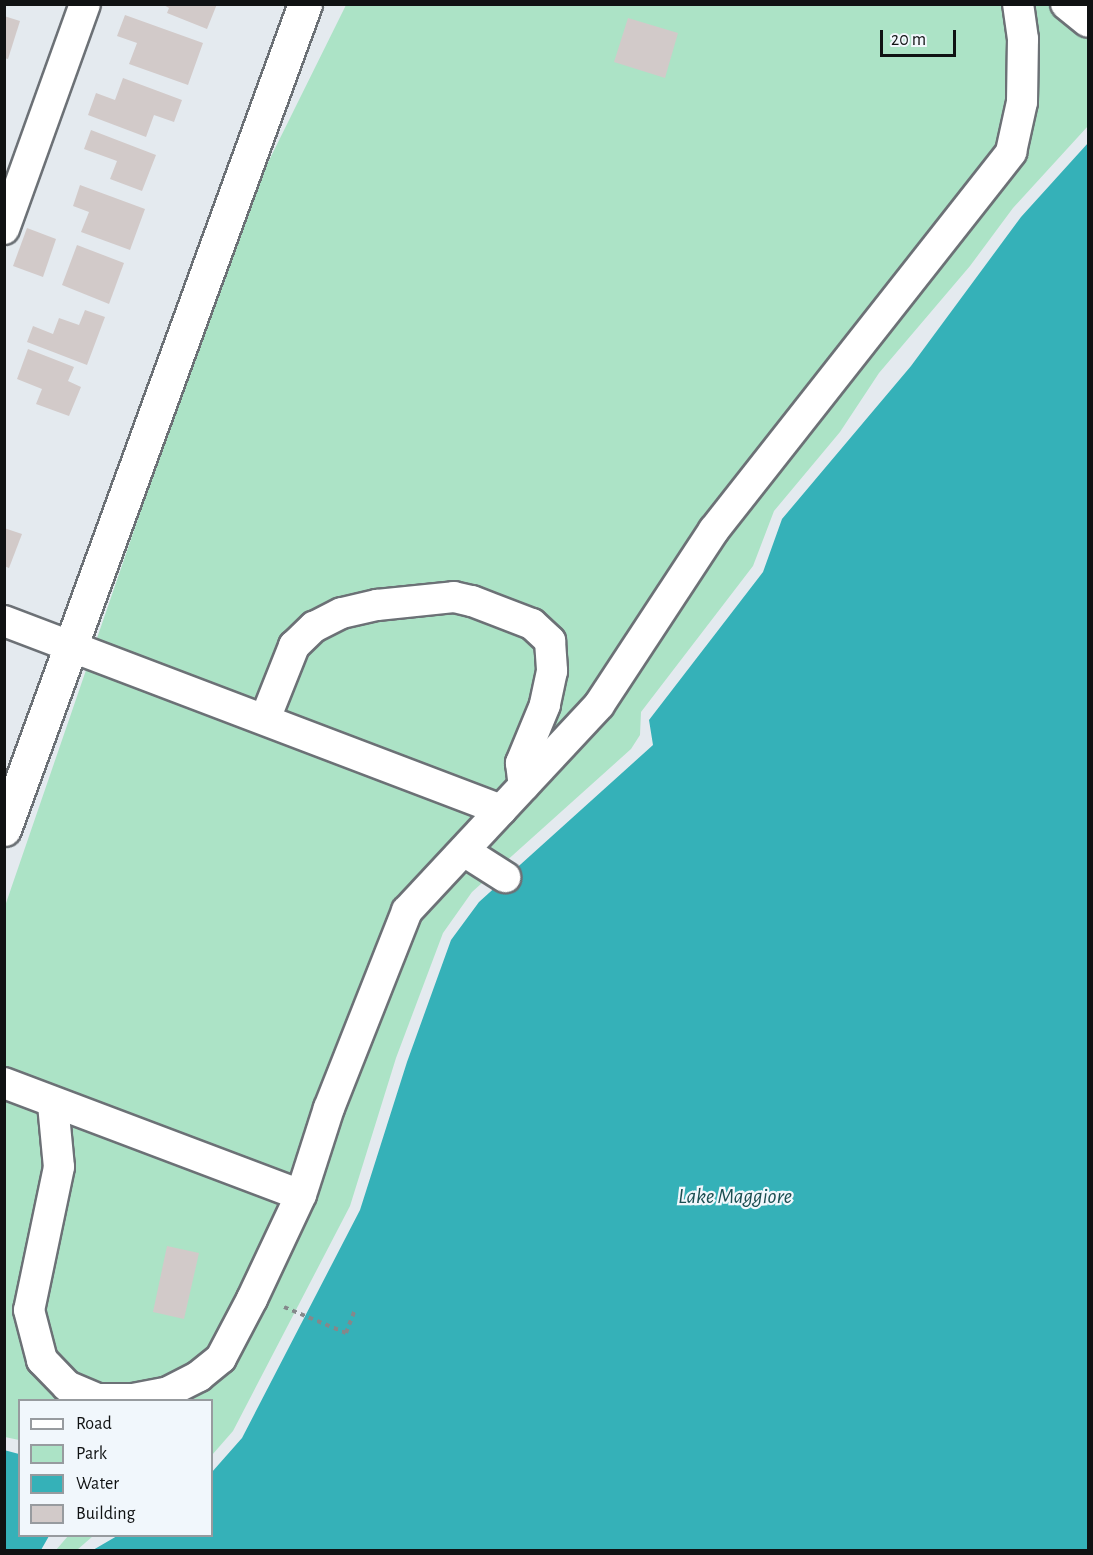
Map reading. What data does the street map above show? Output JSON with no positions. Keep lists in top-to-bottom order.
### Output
{
  "water": ["Lake Maggiore"],
  "legend": [
    "Road",
    "Park",
    "Water",
    "Building"
  ],
  "scale_bar": "20 m"
}
